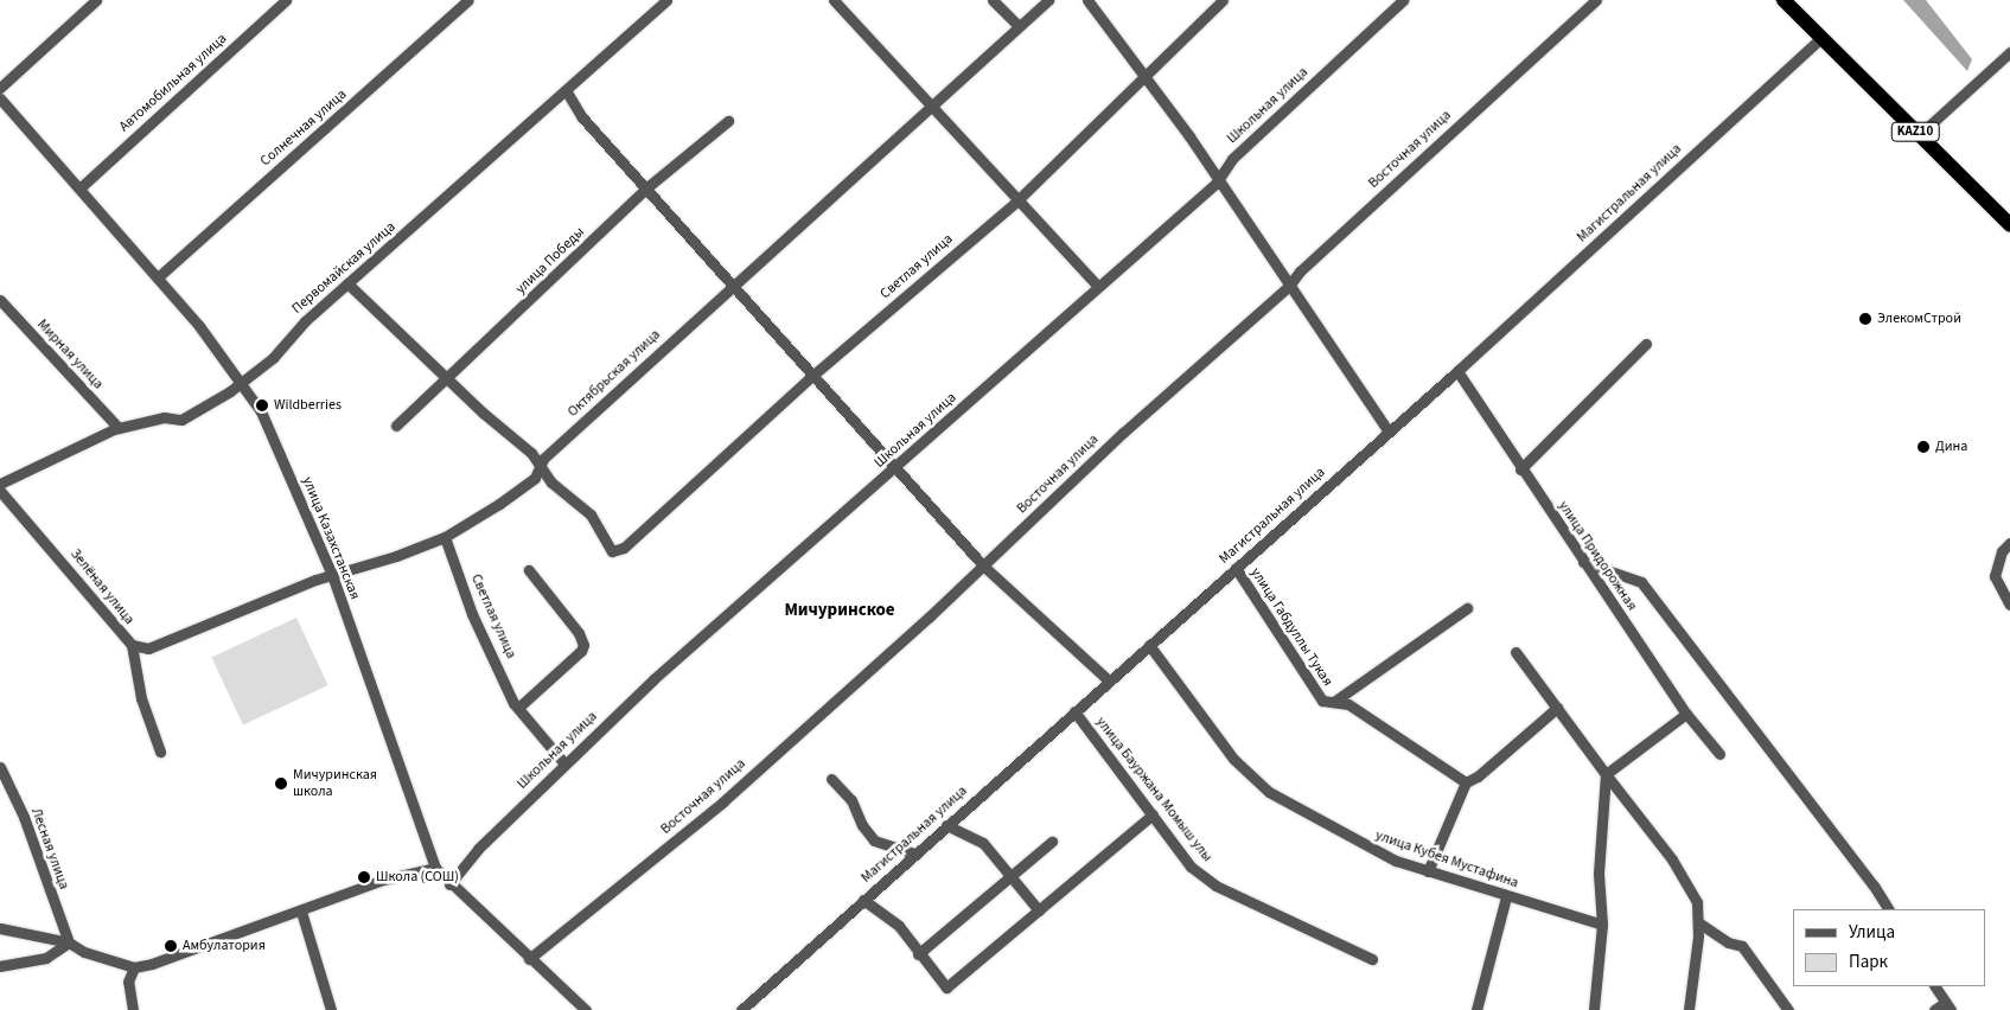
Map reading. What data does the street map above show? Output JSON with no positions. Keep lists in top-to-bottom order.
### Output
{
  "streets": {
    "highway": ["KAZ10"],
    "street": [
      "Автомобильная улица",
      "Школьная улица",
      "Солнечная улица",
      "Восточная улица",
      "Магистральная улица",
      "улица Победы",
      "Светлая улица",
      "Первомайская улица",
      "Мирная улица",
      "Октябрьская улица",
      "улица Казахстанская",
      "улица Придорожная",
      "Зелёная улица",
      "улица Габдуллы Тукая",
      "улица Бауржана Момыш улы",
      "Лесная улица",
      "улица Кубея Мустафина"
    ]
  },
  "crossings": [
    ["Автомобильная улица", "улица Казахстанская"],
    ["Школьная улица", "Светлая улица"],
    ["Школьная улица", "улица Казахстанская"],
    ["Солнечная улица", "улица Казахстанская"],
    ["KAZ10", "Магистральная улица"],
    ["Восточная улица", "улица Казахстанская"],
    ["Магистральная улица", "улица Придорожная"],
    ["Магистральная улица", "улица Габдуллы Тукая"],
    ["Магистральная улица", "улица Бауржана Момыш улы"],
    ["Магистральная улица", "улица Кубея Мустафина"],
    ["Светлая улица", "Октябрьская улица"],
    ["Первомайская улица", "Мирная улица"],
    ["Первомайская улица", "улица Казахстанская"],
    ["Октябрьская улица", "улица Казахстанская"],
    ["Октябрьская улица", "Зелёная улица"]
  ],
  "districts": ["Мичуринское"],
  "places": [
    "ЭлекомСтрой",
    "Wildberries",
    "Дина",
    "Мичуринская школа",
    "Школа (СОШ)",
    "Амбулатория"
  ],
  "legend": ["Улица", "Парк"]
}
